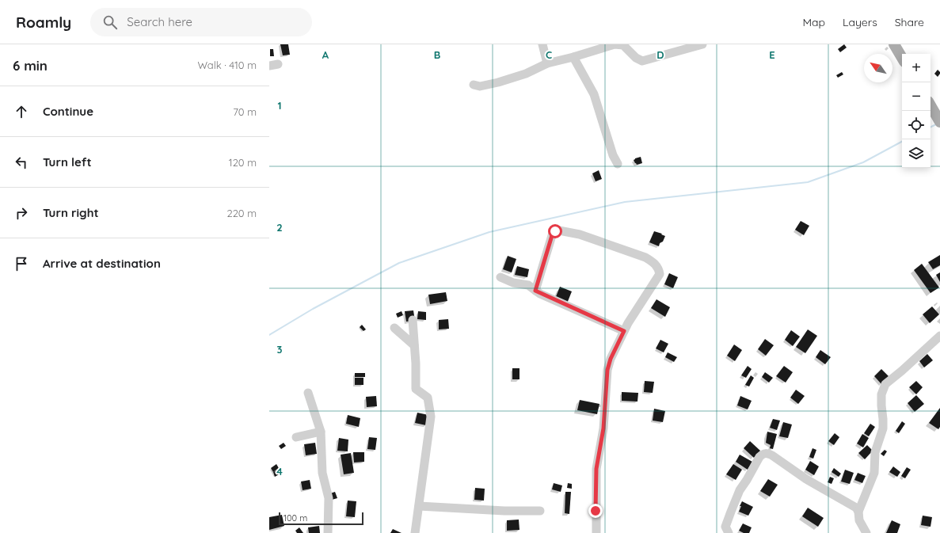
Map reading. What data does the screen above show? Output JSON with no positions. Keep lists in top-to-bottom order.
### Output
{
  "scale_bar": "100 m",
  "north": "top left",
  "page": {
    "header": "Roamly",
    "search": "Search here",
    "nav": ["Map", "Layers", "Share"],
    "heading": ["6 min", "Walk · 410 m"],
    "map_buttons": ["+", "−"],
    "list": [
      ["Continue", "70 m"],
      ["Turn left", "120 m"],
      ["Turn right", "220 m"],
      "Arrive at destination"
    ],
    "scale": "100 m"
  },
  "grid": {
    "columns": [
      "A",
      "B",
      "C",
      "D",
      "E"
    ],
    "rows": [
      "1",
      "2",
      "3",
      "4"
    ]
  }
}
